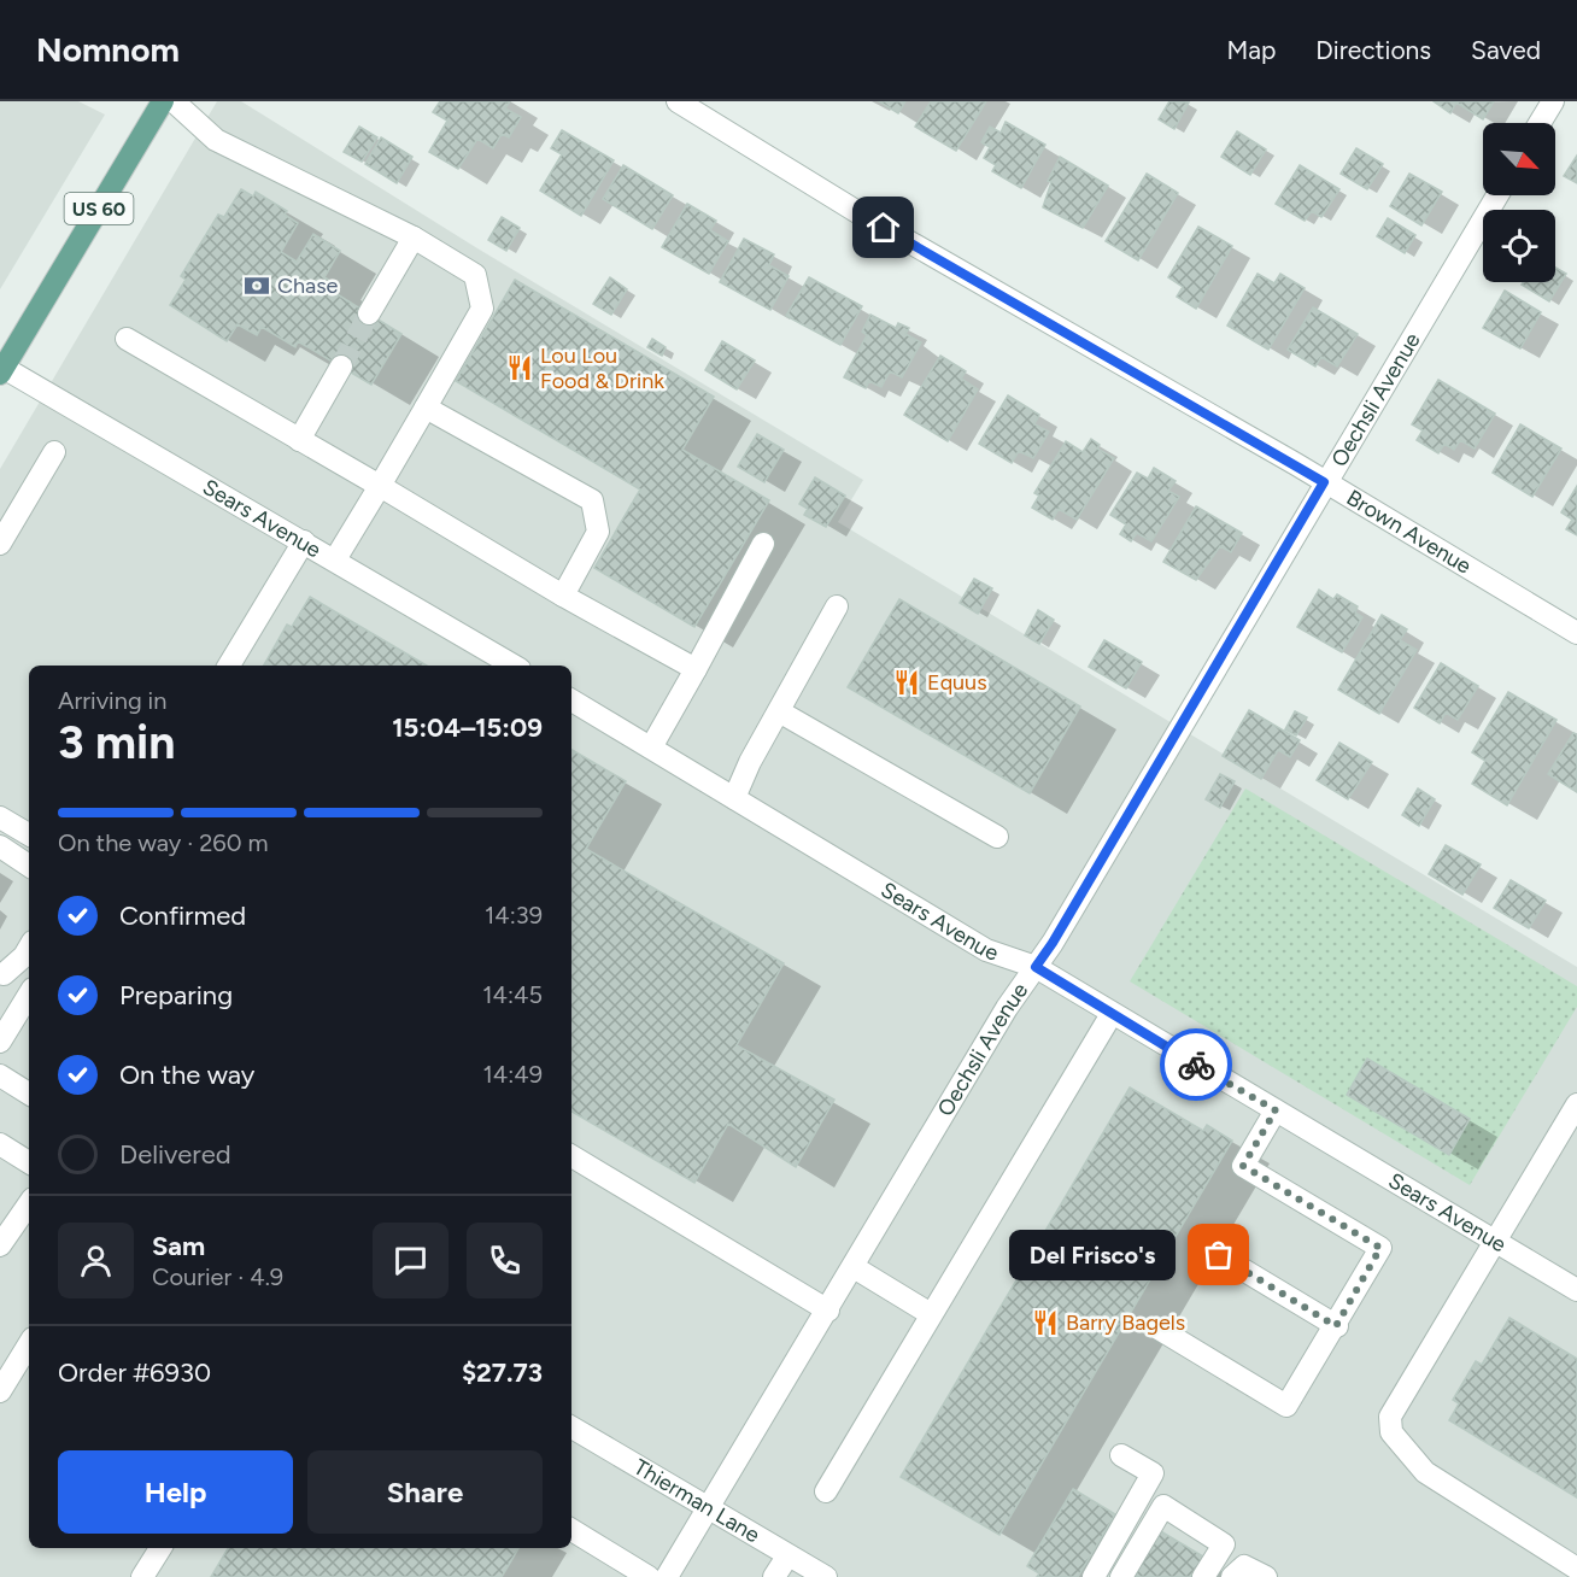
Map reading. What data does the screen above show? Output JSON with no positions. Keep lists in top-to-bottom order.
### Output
{
  "streets": {
    "main road": ["US 60"],
    "street": [
      "Oechsli Avenue",
      "Sears Avenue",
      "Brown Avenue",
      "Thierman Lane"
    ]
  },
  "crossings": [
    ["US 60", "Sears Avenue"],
    ["Oechsli Avenue", "Sears Avenue"],
    ["Oechsli Avenue", "Brown Avenue"],
    ["Oechsli Avenue", "Thierman Lane"]
  ],
  "places": {
    "bank": ["Chase"],
    "restaurant": ["Lou Lou Food & Drink", "Equus", "Barry Bagels"],
    "other": ["Del Frisco's"]
  },
  "north": "bottom right",
  "page": {
    "header": "Nomnom",
    "nav": ["Map", "Directions", "Saved"],
    "heading": ["3 min", "Arriving in", "15:04–15:09"],
    "panel": [
      "Sam",
      "Courier · 4.9",
      "Order #6930",
      "$27.73"
    ],
    "bar": "On the way · 260 m",
    "list": [
      ["Confirmed", "14:39"],
      ["Preparing", "14:45"],
      ["On the way", "14:49"],
      "Delivered"
    ],
    "bubble": "Del Frisco's",
    "buttons": ["Help", "Share"]
  }
}
